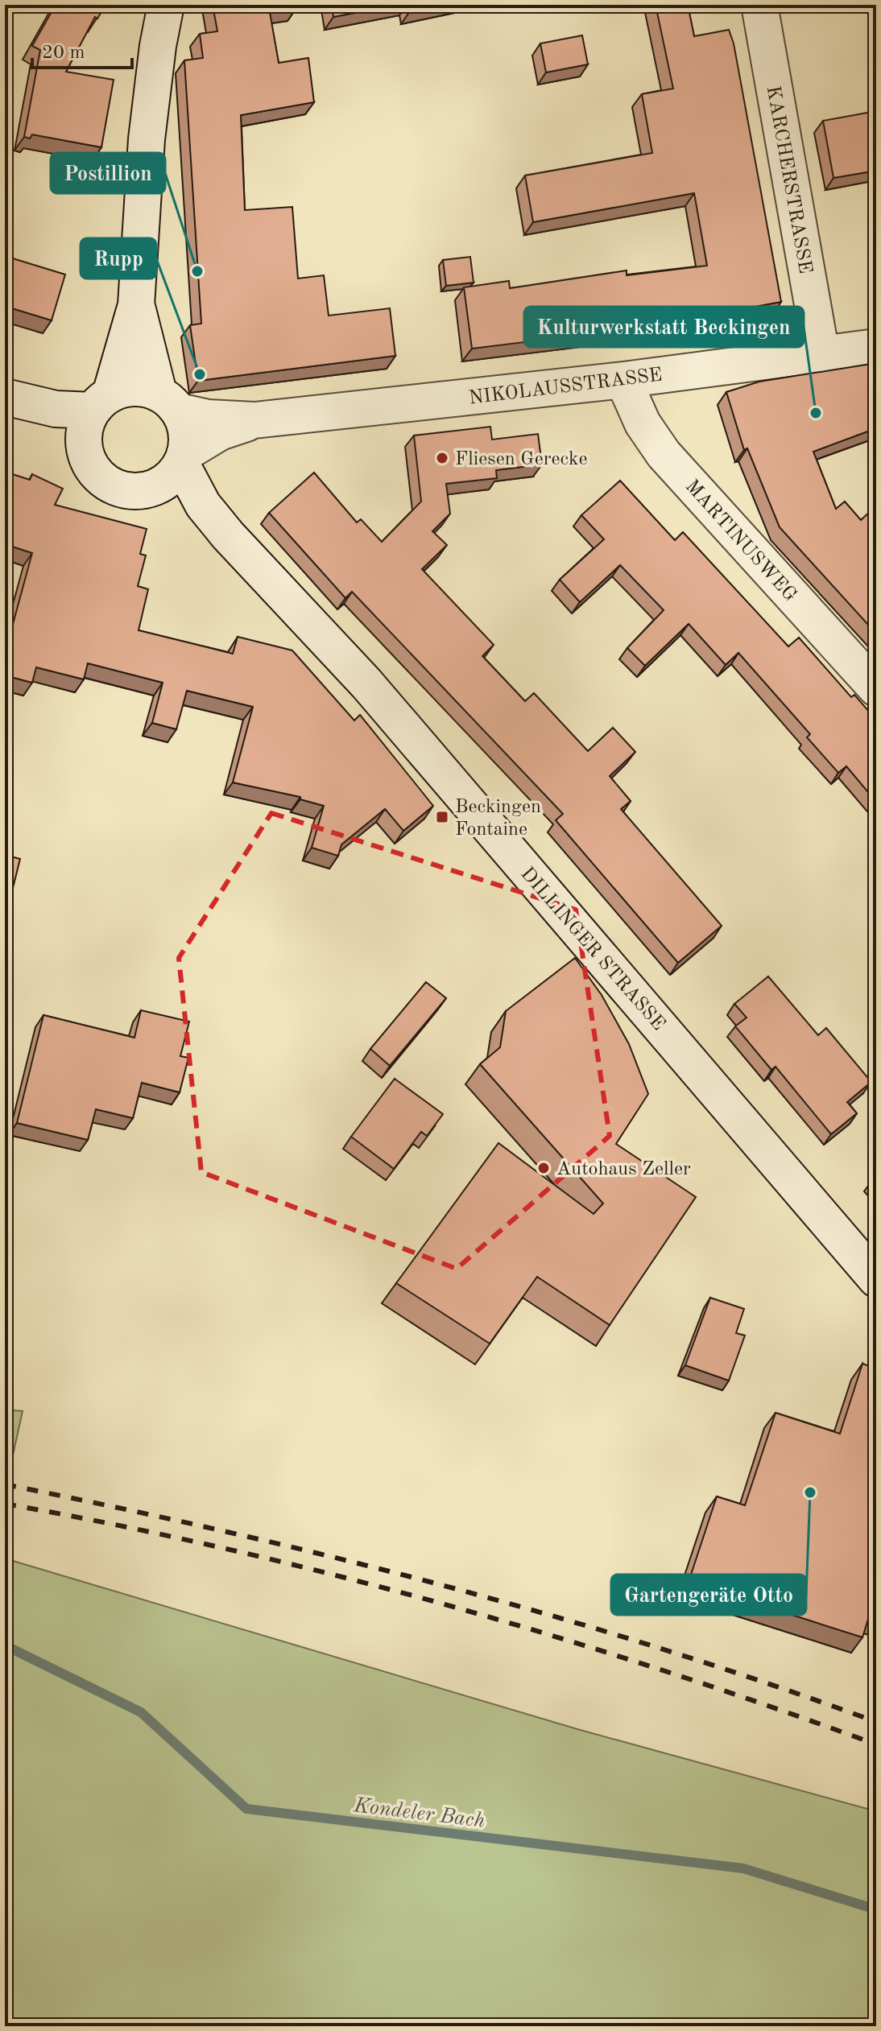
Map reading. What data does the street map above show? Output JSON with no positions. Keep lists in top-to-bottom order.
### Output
{
  "streets": {
    "street": [
      "KARCHERSTRASSE",
      "NIKOLAUSSTRASSE",
      "MARTINUSWEG",
      "DILLINGER STRASSE"
    ]
  },
  "crossings": [
    ["KARCHERSTRASSE", "NIKOLAUSSTRASSE"],
    ["NIKOLAUSSTRASSE", "MARTINUSWEG"],
    ["NIKOLAUSSTRASSE", "DILLINGER STRASSE"]
  ],
  "water": ["Kondeler Bach"],
  "places": {
    "other": [
      "Postillion",
      "Rupp",
      "Kulturwerkstatt Beckingen",
      "Fliesen Gerecke",
      "Autohaus Zeller",
      "Gartengeräte Otto"
    ],
    "transit": ["Beckingen Fontaine"]
  },
  "scale_bar": "20 m"
}
